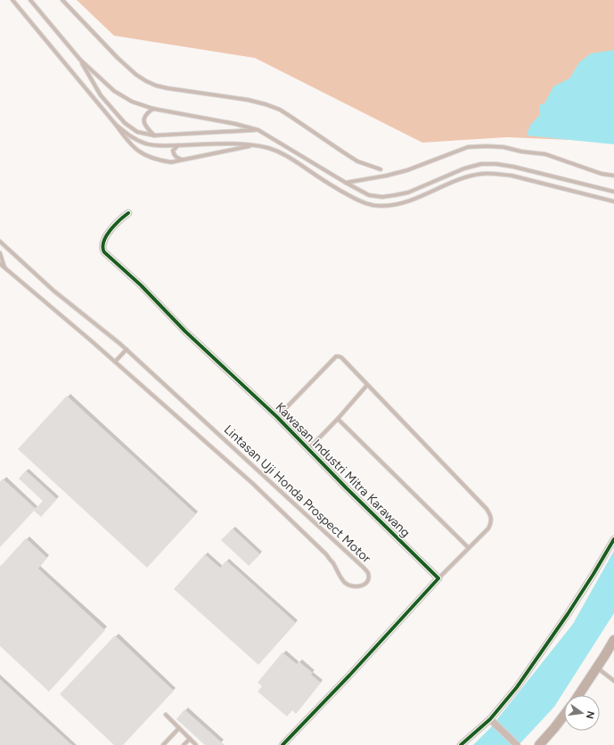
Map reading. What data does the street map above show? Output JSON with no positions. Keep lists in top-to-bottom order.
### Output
{
  "streets": {
    "street": ["Kawasan Industri Mitra Karawang"],
    "lane": ["Lintasan Uji Honda Prospect Motor"]
  },
  "north": "right"
}
